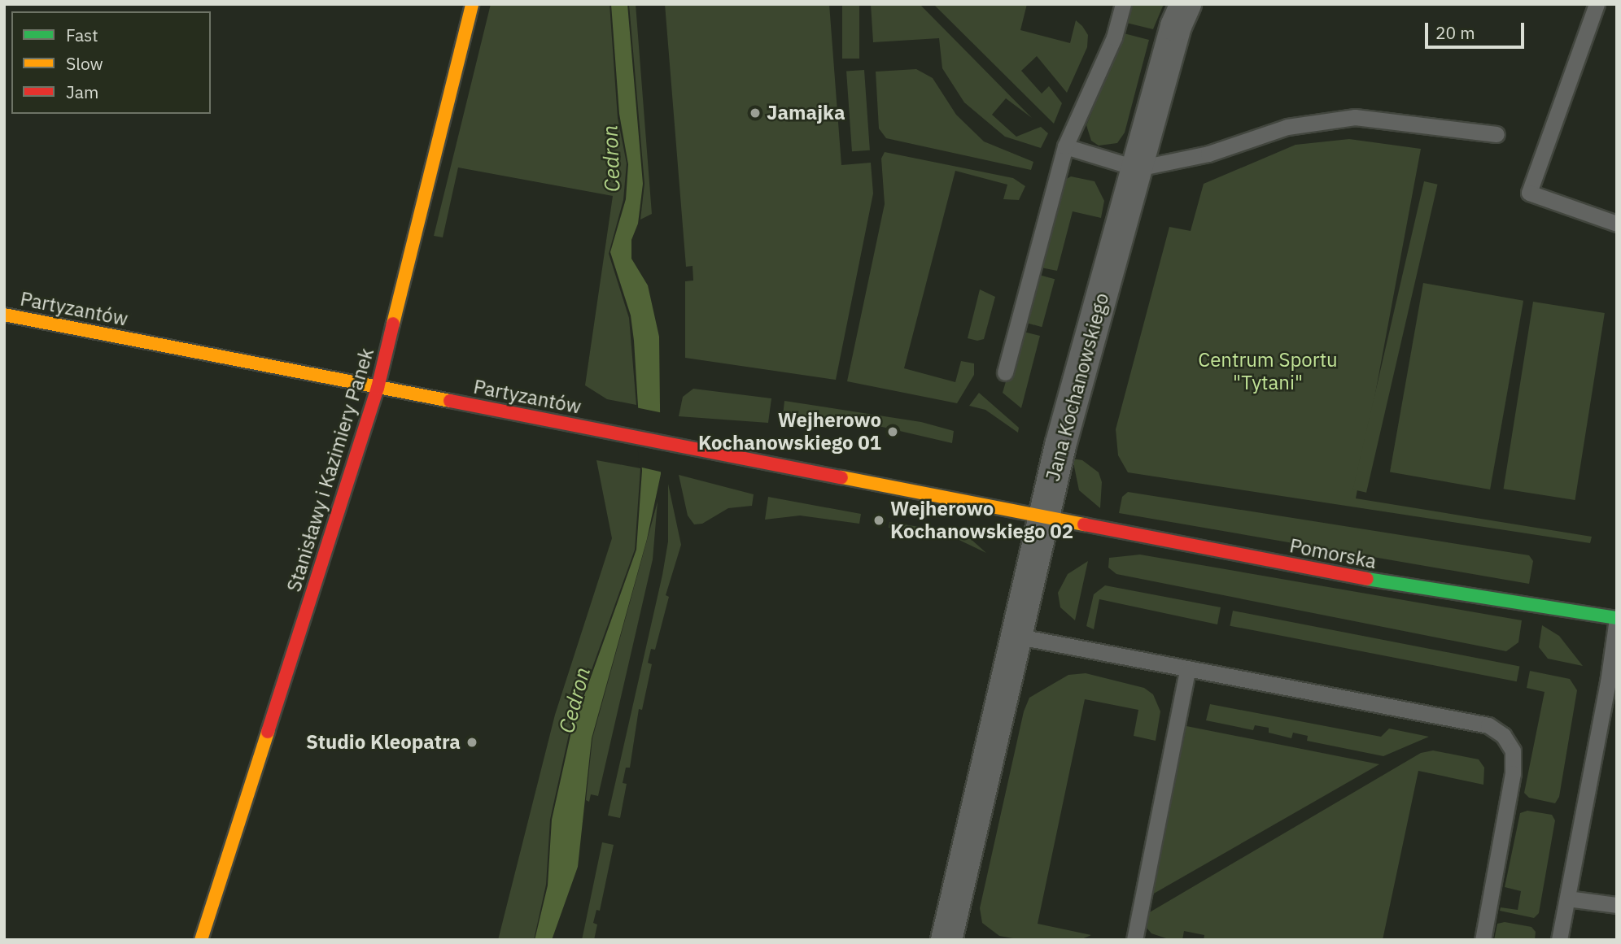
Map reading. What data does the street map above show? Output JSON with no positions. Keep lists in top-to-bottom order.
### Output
{
  "streets": {
    "street": [
      "Partyzantów",
      "Jana Kochanowskiego",
      "Stanisławy i Kazimiery Panek",
      "Pomorska"
    ]
  },
  "crossings": [
    ["Partyzantów", "Jana Kochanowskiego"],
    ["Partyzantów", "Stanisławy i Kazimiery Panek"],
    ["Partyzantów", "Pomorska"],
    ["Jana Kochanowskiego", "Pomorska"]
  ],
  "water": ["Cedron"],
  "parks": ["Centrum Sportu \"Tytani\""],
  "places": [
    "Jamajka",
    "Wejherowo Kochanowskiego 01",
    "Wejherowo Kochanowskiego 02",
    "Studio Kleopatra"
  ],
  "legend": ["Fast", "Slow", "Jam"],
  "scale_bar": "20 m"
}
